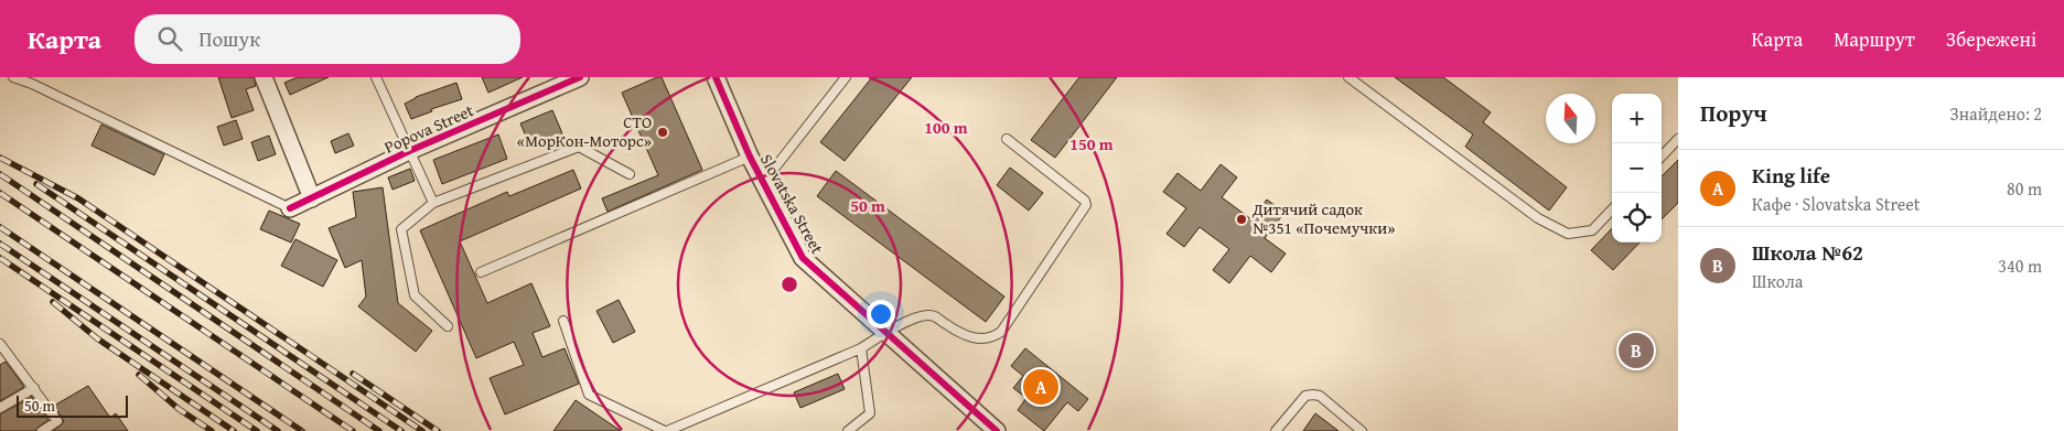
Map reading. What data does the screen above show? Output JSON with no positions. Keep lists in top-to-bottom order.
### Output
{
  "streets": {
    "street": ["Popova Street", "Slovatska Street"]
  },
  "places": ["СТО «МорКон-Моторс»", "Дитячий садок №351 «Почемучки»"],
  "scale_bar": "50 m",
  "north": "top",
  "page": {
    "header": "Карта",
    "search": "Пошук",
    "nav": ["Карта", "Маршрут", "Збережені"],
    "heading": ["Поруч", "Знайдено: 2"],
    "map_buttons": ["+", "−"],
    "list": [
      {
        "mark": "A",
        "name": "King life",
        "note": "Кафе · Slovatska Street",
        "value": "80 m"
      },
      {
        "mark": "B",
        "name": "Школа №62",
        "note": "Школа",
        "value": "340 m"
      }
    ],
    "pins": ["B", "A"],
    "scale": "50 m"
  },
  "rings": ["100 m", "150 m", "50 m"]
}
